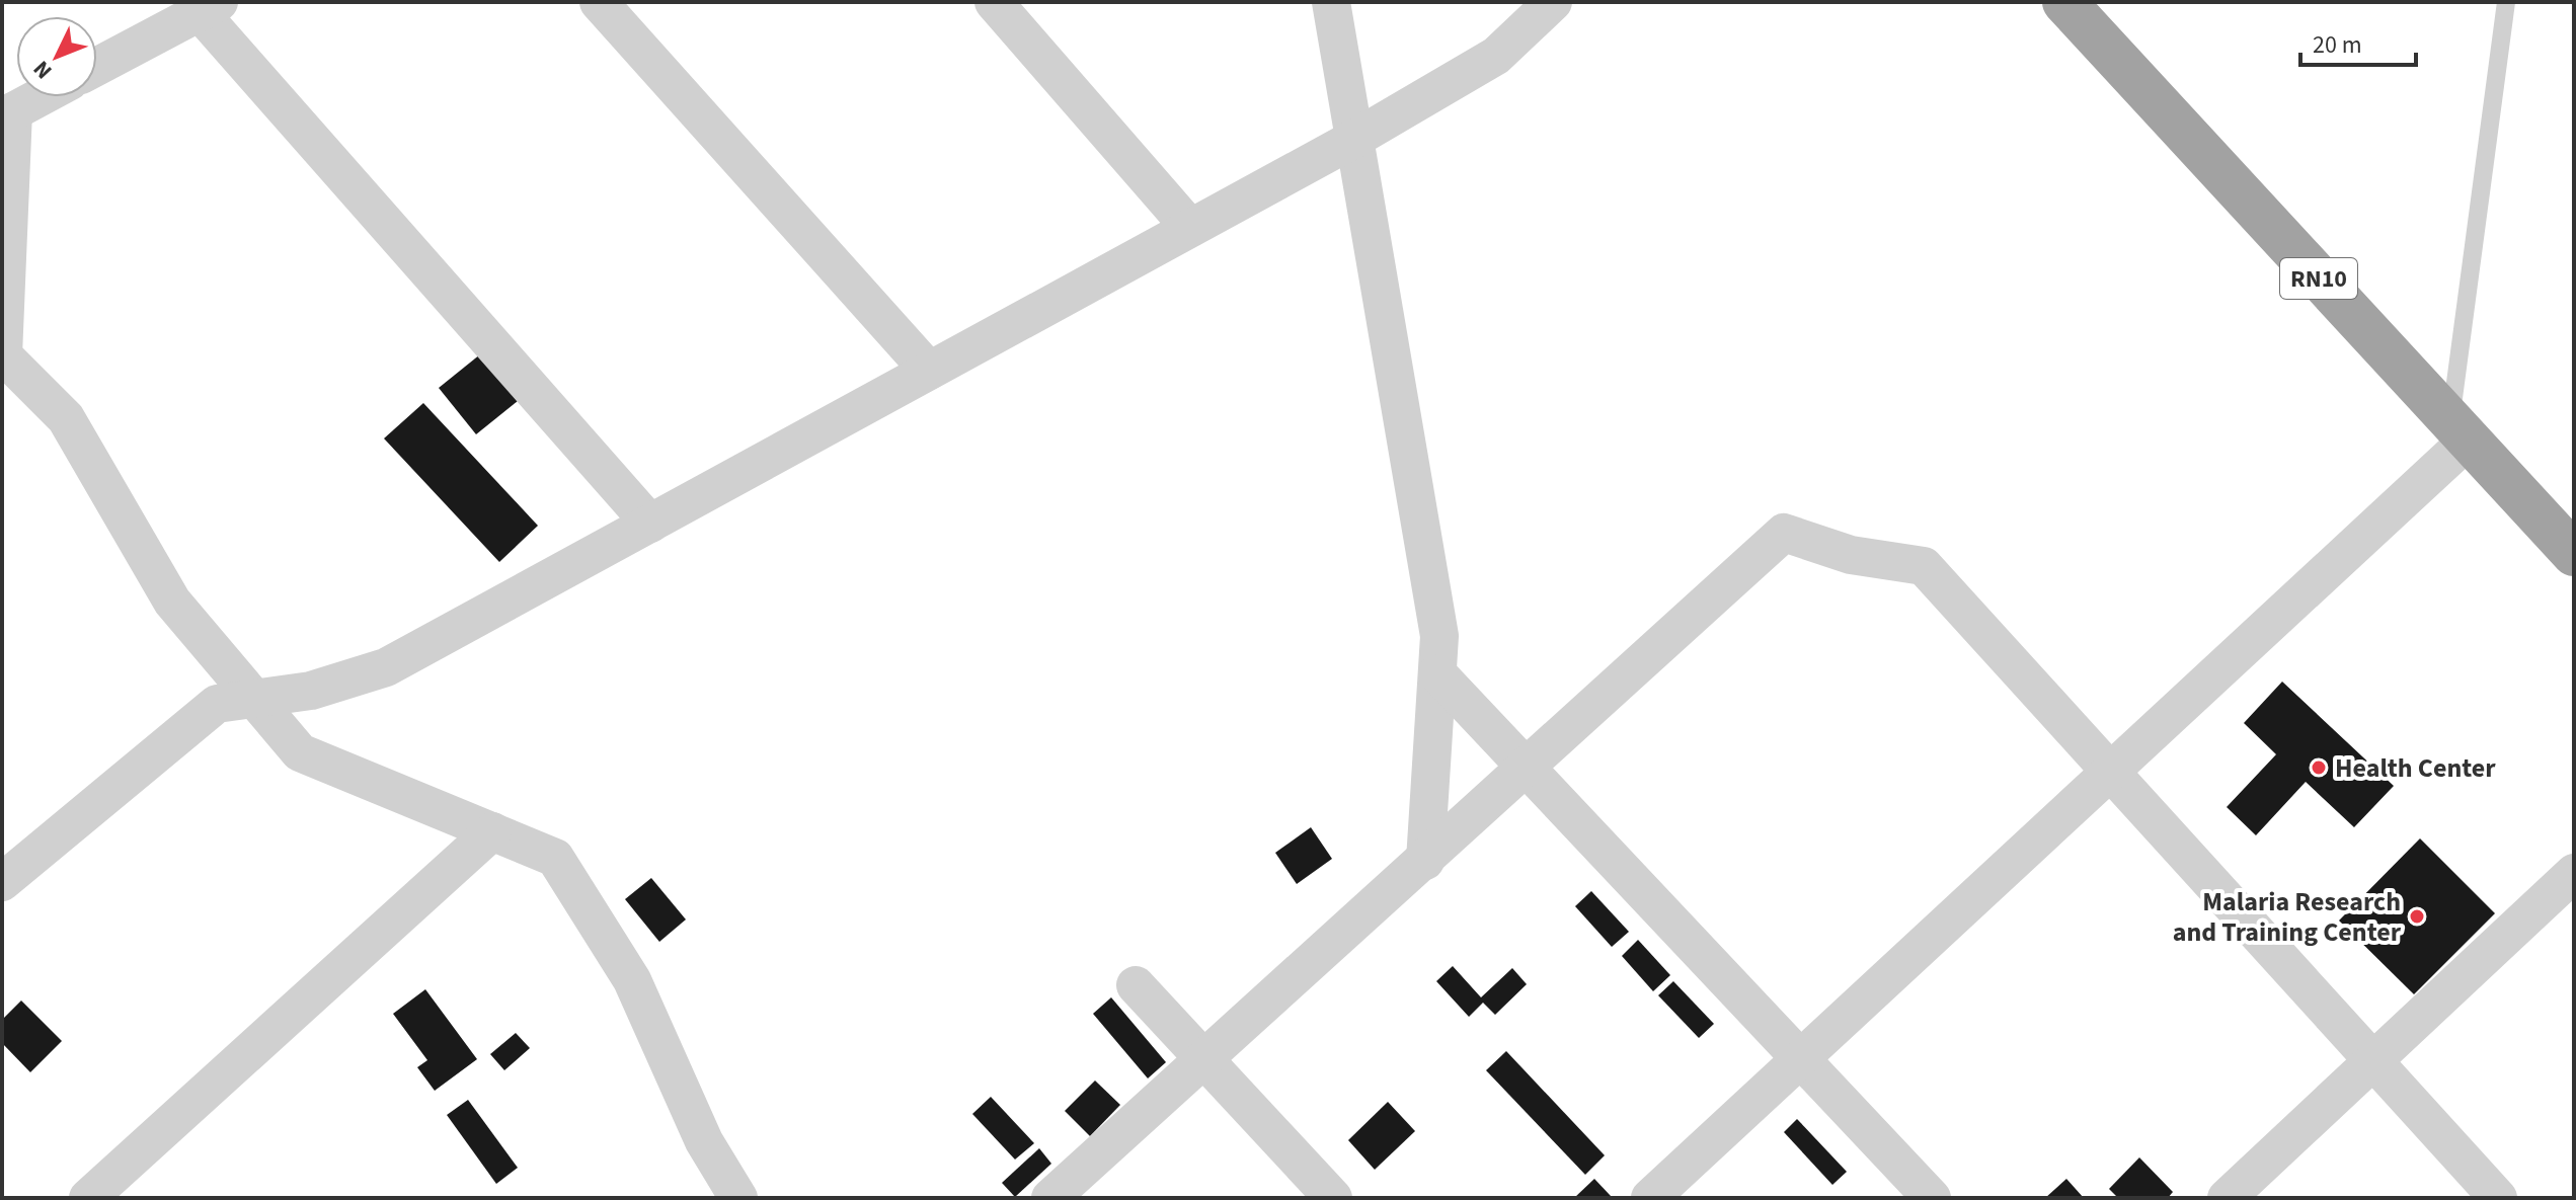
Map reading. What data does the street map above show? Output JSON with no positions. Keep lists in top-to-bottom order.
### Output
{
  "streets": {
    "highway": ["RN10"]
  },
  "places": ["Health Center", "Malaria Research and Training Center"],
  "scale_bar": "20 m",
  "north": "bottom left"
}
